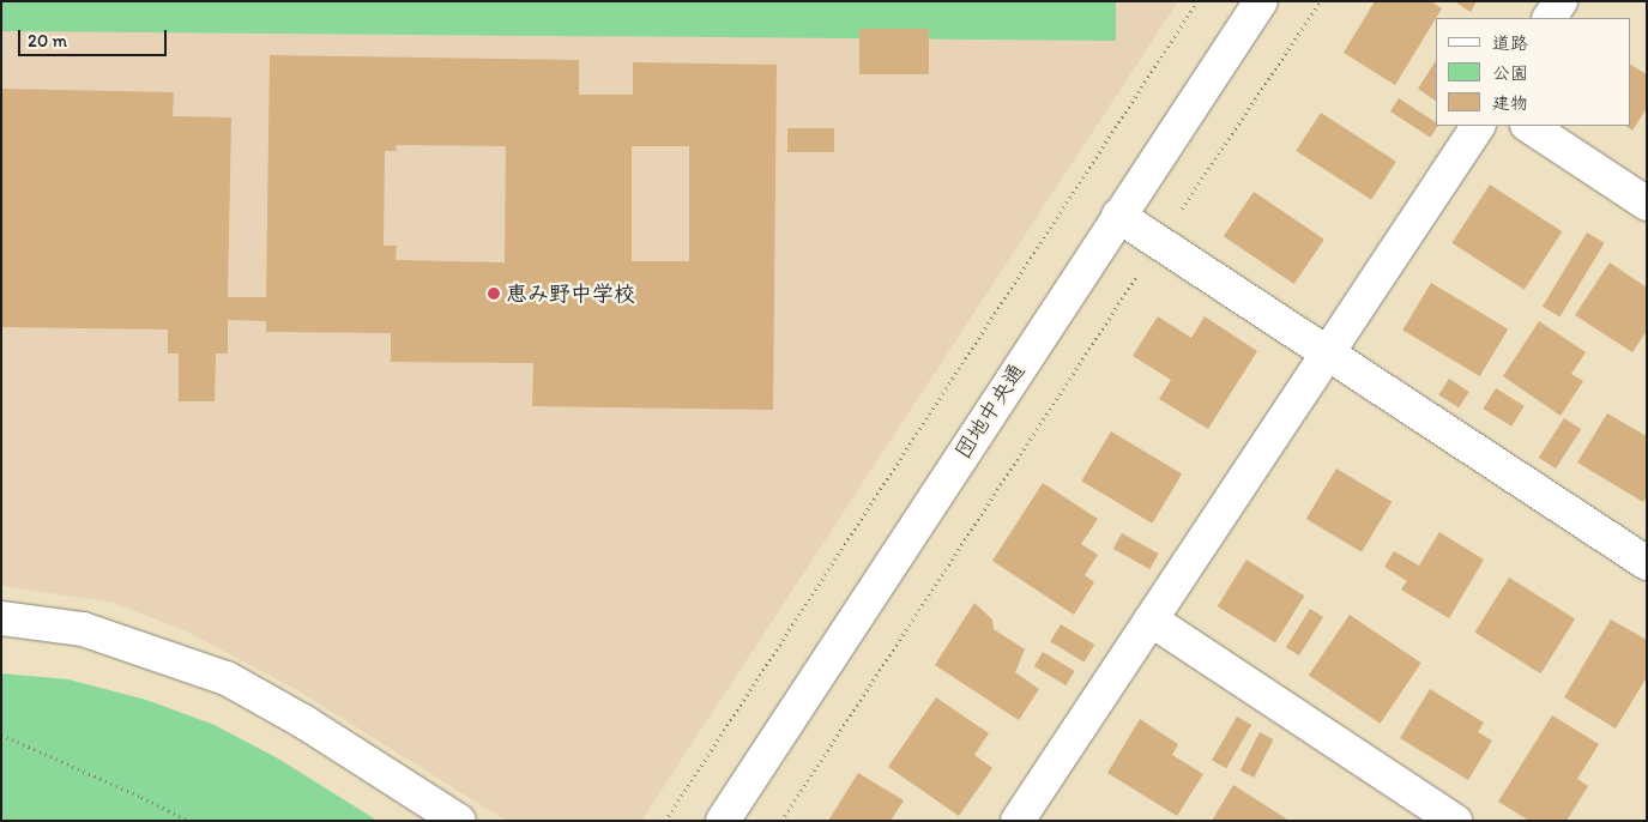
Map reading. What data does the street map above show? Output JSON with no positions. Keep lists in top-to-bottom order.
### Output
{
  "streets": {
    "street": ["団地中央通"]
  },
  "places": ["恵み野中学校"],
  "legend": ["道路", "公園", "建物"],
  "scale_bar": "20 m"
}
